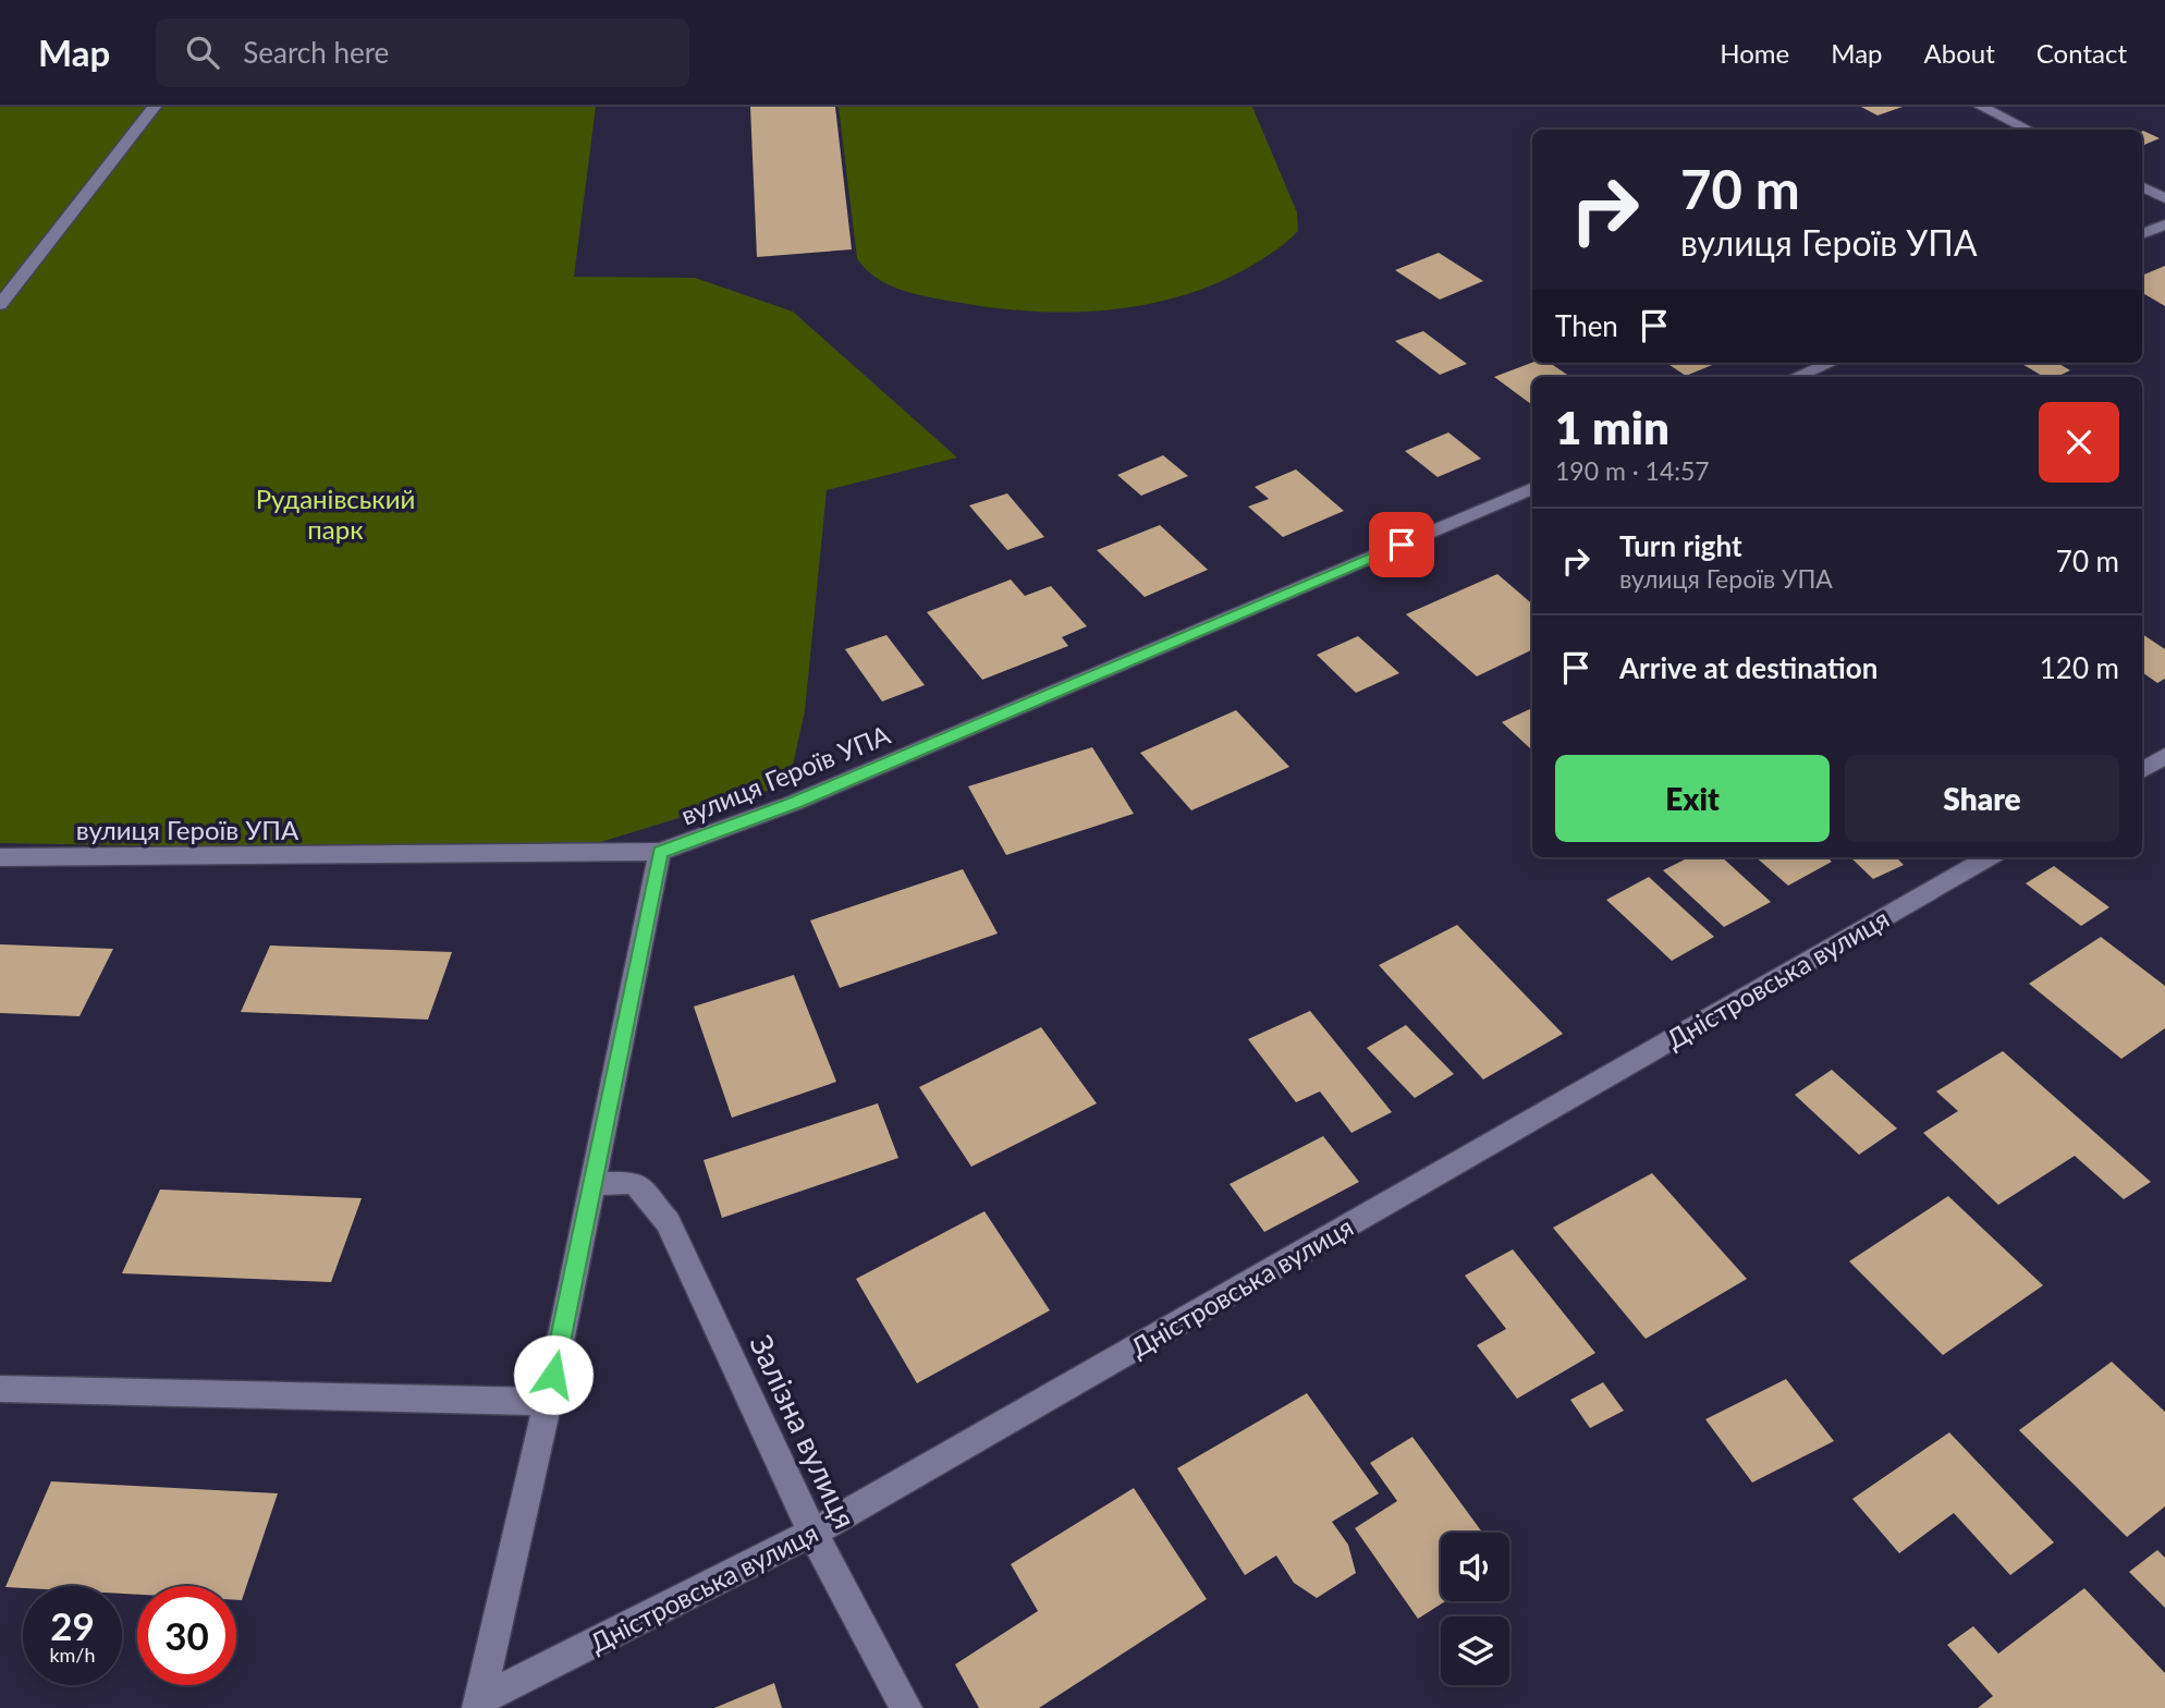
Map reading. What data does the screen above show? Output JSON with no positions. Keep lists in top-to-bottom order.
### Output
{
  "streets": {
    "street": ["вулиця Героїв УПА", "Дністровська вулиця", "Залізна вулиця"]
  },
  "crossings": [
    ["Дністровська вулиця", "Залізна вулиця"]
  ],
  "parks": ["Руданівський парк"],
  "page": {
    "header": "Map",
    "search": "Search here",
    "nav": [
      "Home",
      "Map",
      "About",
      "Contact"
    ],
    "turn": ["70 m", "вулиця Героїв УПА"],
    "then": "Then",
    "heading": ["1 min", "190 m · 14:57"],
    "list": [
      {
        "name": "Turn right",
        "note": "вулиця Героїв УПА",
        "value": "70 m"
      },
      {
        "name": "Arrive at destination",
        "value": "120 m"
      }
    ],
    "buttons": ["Exit", "Share"],
    "speed": "29 km/h",
    "limit": "30"
  }
}
